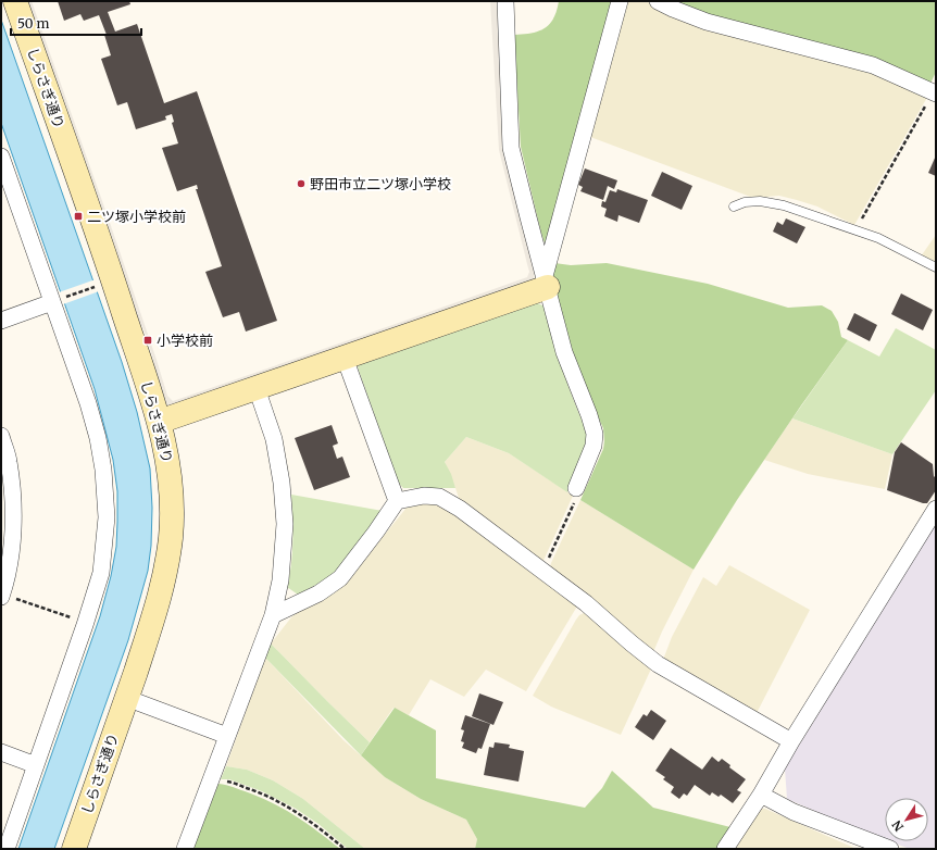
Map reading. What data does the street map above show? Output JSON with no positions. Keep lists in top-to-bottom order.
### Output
{
  "streets": {
    "street": ["しらさぎ通り"]
  },
  "places": {
    "other": ["野田市立二ツ塚小学校"],
    "transit": ["二ツ塚小学校前", "小学校前"]
  },
  "scale_bar": "50 m",
  "north": "bottom left"
}
